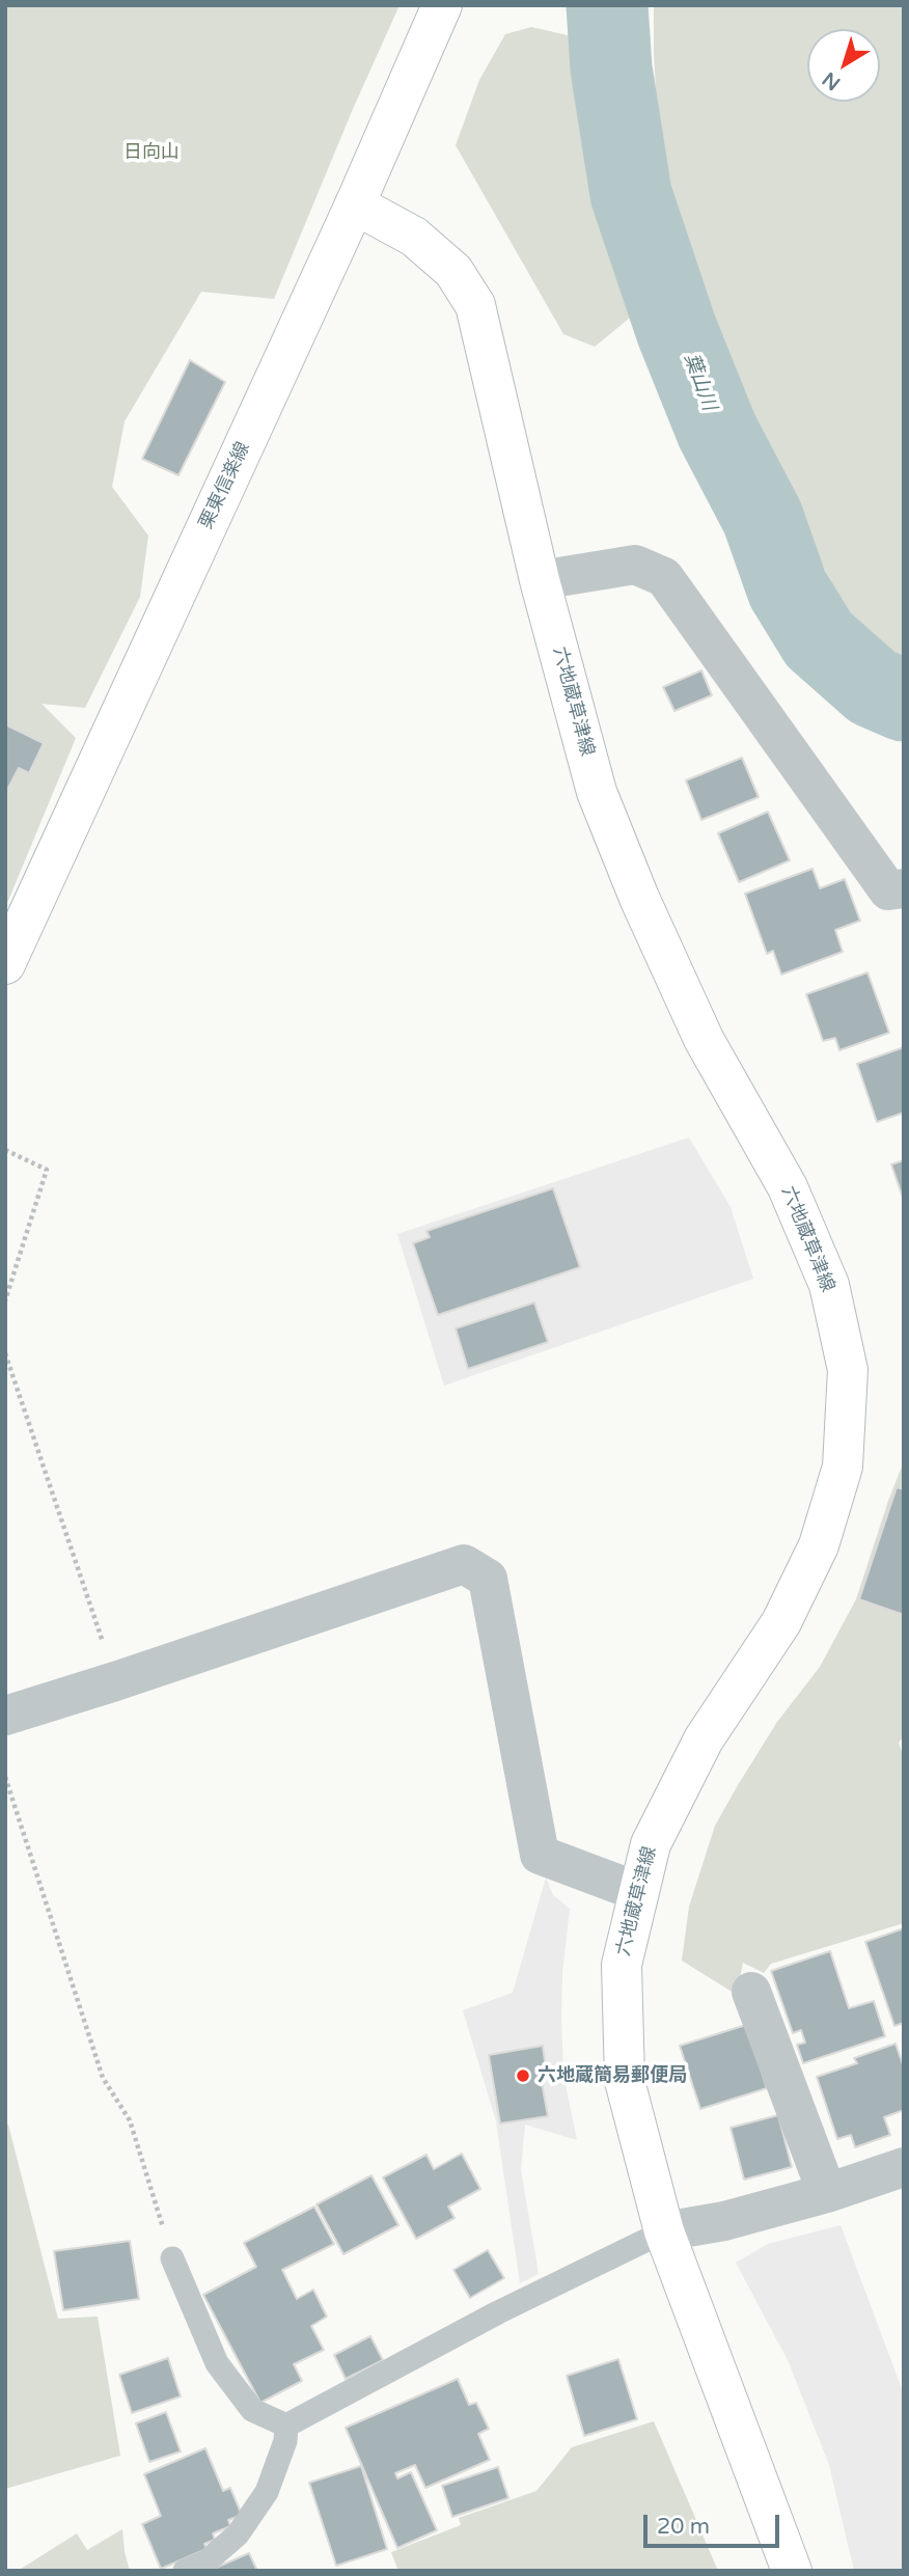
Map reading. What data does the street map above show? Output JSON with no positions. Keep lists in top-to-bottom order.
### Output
{
  "streets": {
    "main road": ["栗東信楽線", "六地蔵草津線"]
  },
  "crossings": [
    ["栗東信楽線", "六地蔵草津線"]
  ],
  "water": ["葉山川"],
  "parks": ["日向山"],
  "places": ["六地蔵簡易郵便局"],
  "scale_bar": "20 m",
  "north": "bottom left"
}
